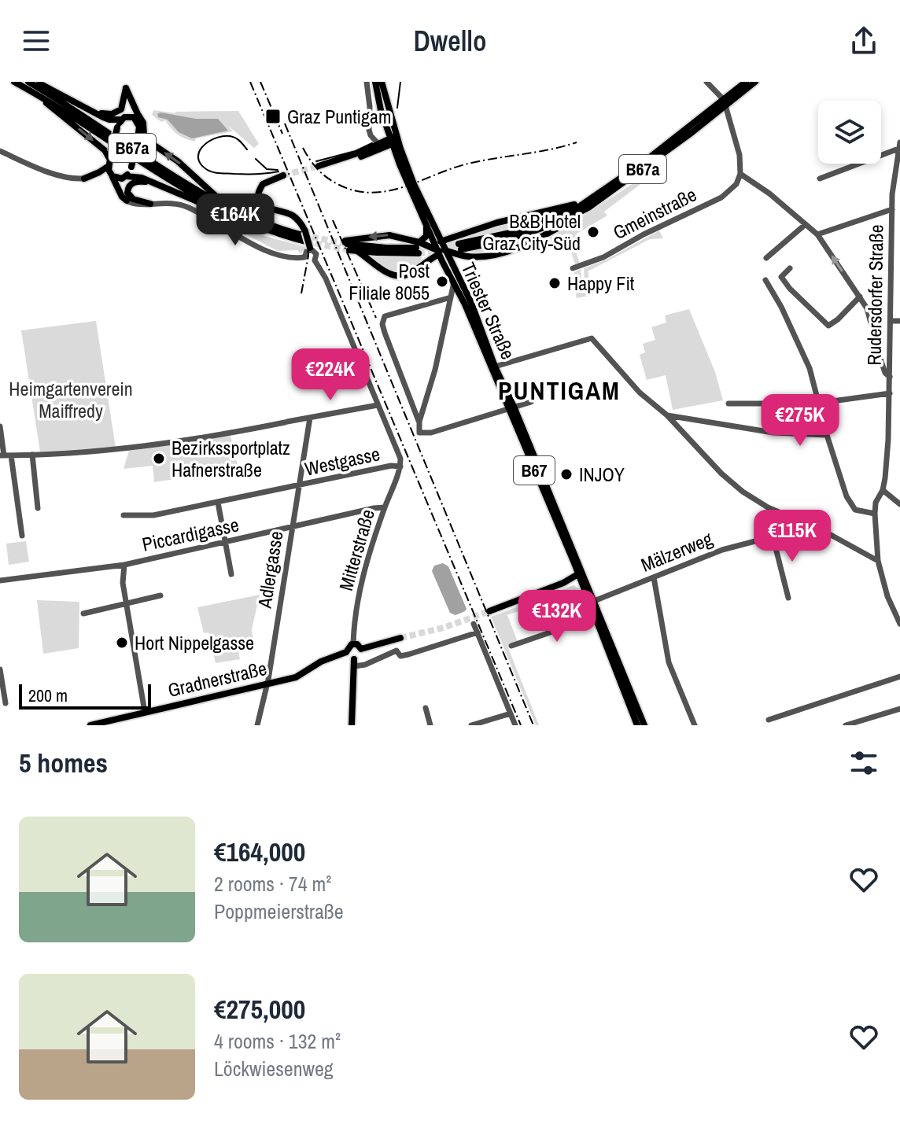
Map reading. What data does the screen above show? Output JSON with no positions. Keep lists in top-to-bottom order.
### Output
{
  "streets": {
    "main road": [
      "B67a",
      "Triester Straße",
      "B67",
      "Gradnerstraße"
    ],
    "street": [
      "Gmeinstraße",
      "Rudersdorfer Straße",
      "Westgasse",
      "Piccardigasse",
      "Mitterstraße",
      "Mälzerweg",
      "Adlergasse"
    ]
  },
  "crossings": [
    ["Triester Straße", "Mälzerweg"],
    ["Westgasse", "Mitterstraße"],
    ["Westgasse", "Adlergasse"],
    ["Piccardigasse", "Mitterstraße"],
    ["Piccardigasse", "Adlergasse"],
    ["Mitterstraße", "Gradnerstraße"],
    ["Adlergasse", "Gradnerstraße"]
  ],
  "districts": ["PUNTIGAM"],
  "parks": ["Heimgartenverein Maiffredy"],
  "places": {
    "transit": ["Graz Puntigam"],
    "other": [
      "B&B Hotel Graz City-Süd",
      "Post Filiale 8055",
      "Happy Fit",
      "Bezirkssportplatz Hafnerstraße",
      "INJOY",
      "Hort Nippelgasse"
    ]
  },
  "scale_bar": "200 m",
  "page": {
    "header": "Dwello",
    "price": [
      "€164K",
      "€224K",
      "€275K",
      "€115K",
      "€132K"
    ],
    "scale": "200 m",
    "heading": "5 homes",
    "list": [
      {
        "name": "€164,000",
        "note": "2 rooms · 74 m² · Poppmeierstraße"
      },
      {
        "name": "€275,000",
        "note": "4 rooms · 132 m² · Löckwiesenweg"
      }
    ]
  }
}
